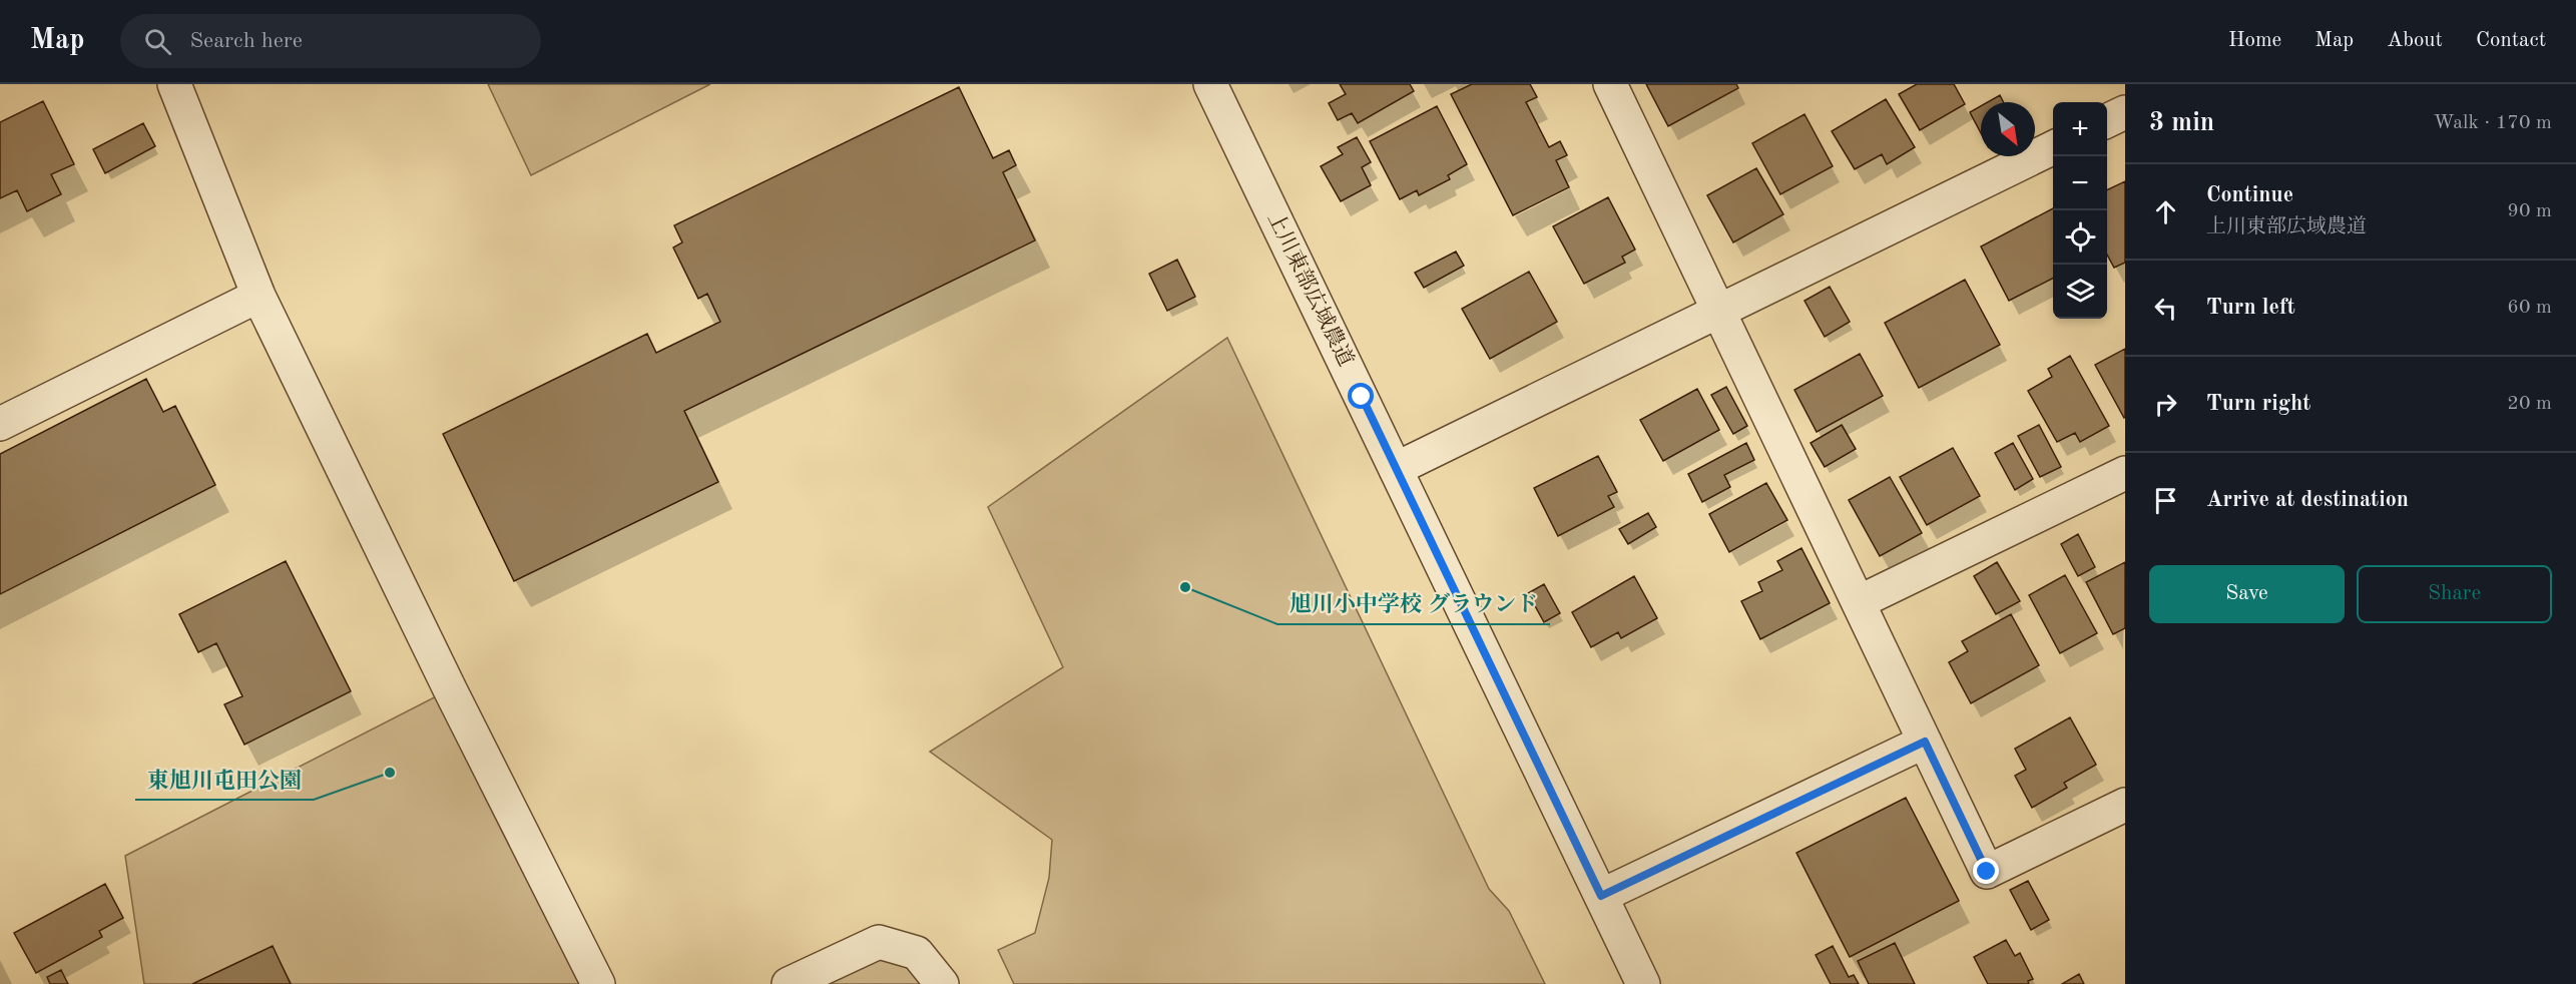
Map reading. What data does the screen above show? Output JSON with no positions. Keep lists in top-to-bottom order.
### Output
{
  "streets": {
    "street": ["上川東部広域農道"]
  },
  "places": ["旭川小中学校 グラウンド", "東旭川屯田公園"],
  "north": "bottom right",
  "page": {
    "header": "Map",
    "search": "Search here",
    "nav": [
      "Home",
      "Map",
      "About",
      "Contact"
    ],
    "heading": ["3 min", "Walk · 170 m"],
    "map_buttons": ["+", "−"],
    "list": [
      ["Continue", "上川東部広域農道", "90 m"],
      ["Turn left", "60 m"],
      ["Turn right", "20 m"],
      "Arrive at destination"
    ],
    "buttons": ["Save", "Share"]
  }
}
